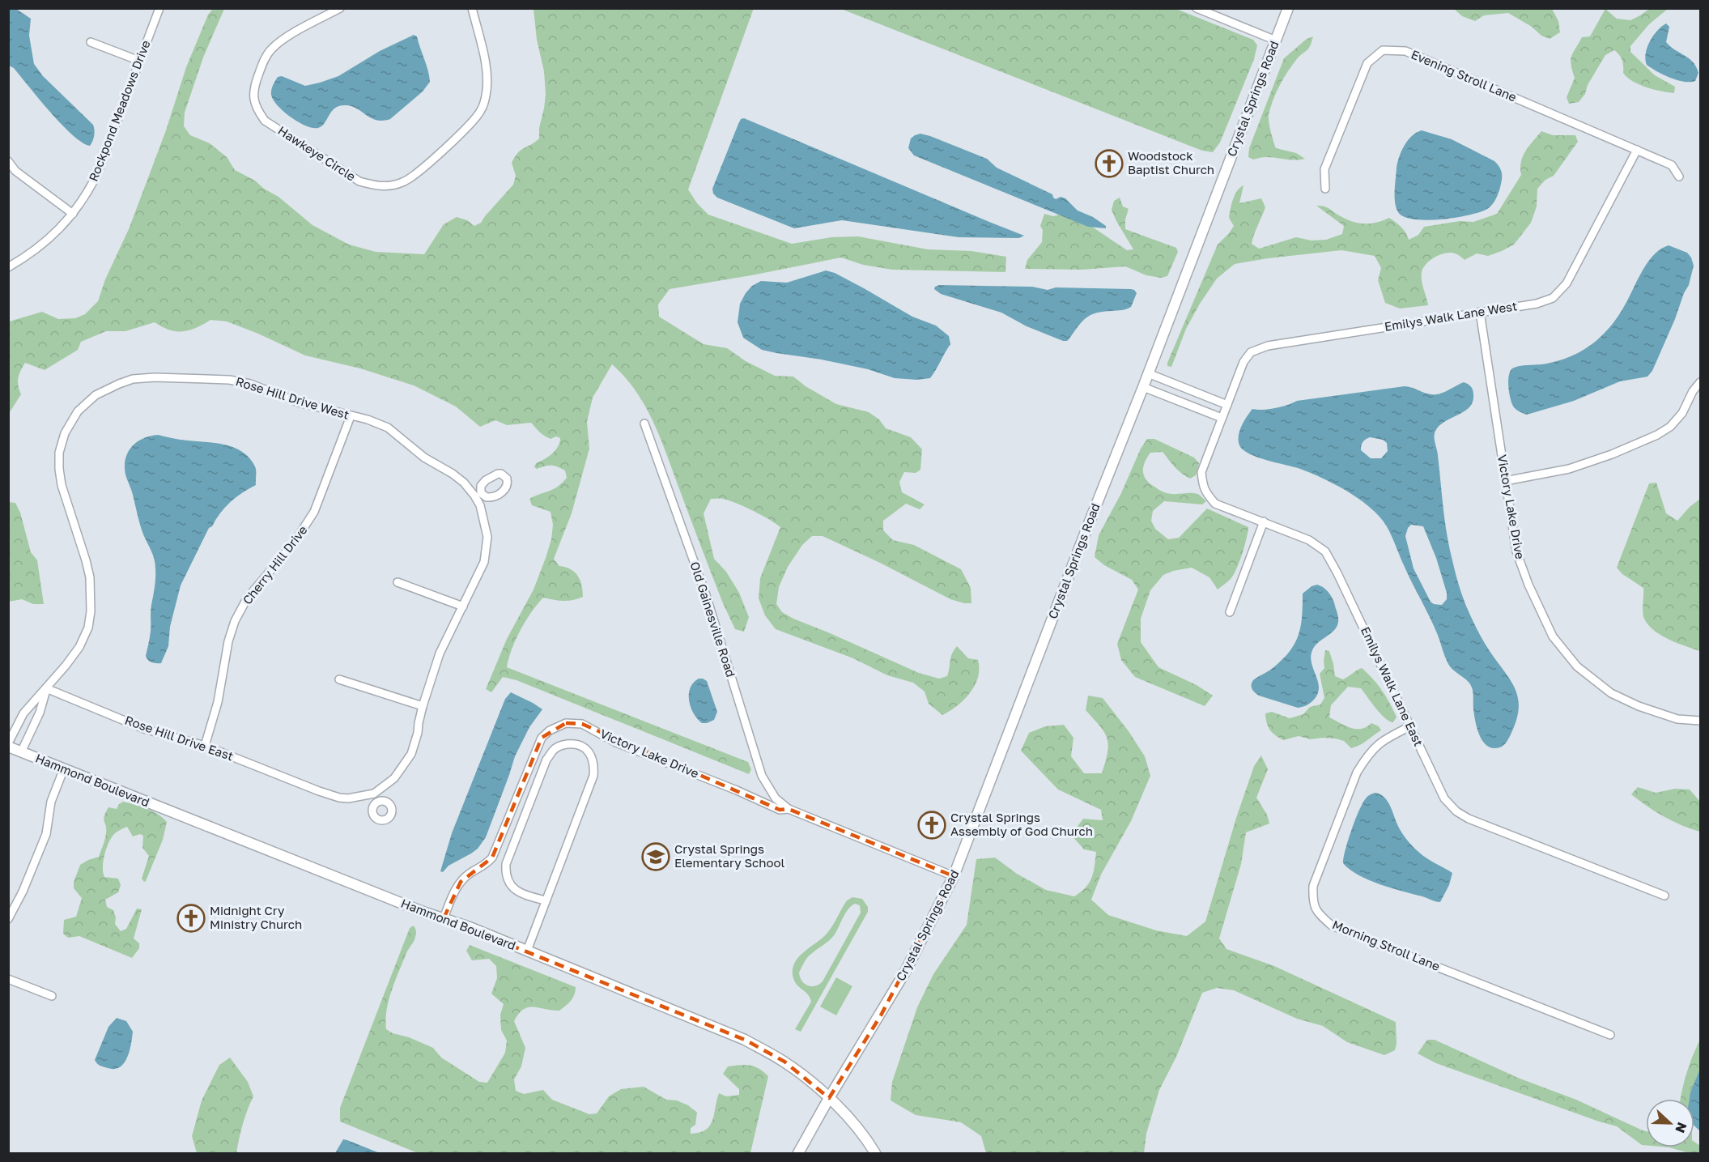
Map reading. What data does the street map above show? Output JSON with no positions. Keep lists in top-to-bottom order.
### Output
{
  "streets": {
    "street": [
      "Evening Stroll Lane",
      "Crystal Springs Road",
      "Rockpond Meadows Drive",
      "Hawkeye Circle",
      "Emilys Walk Lane West",
      "Rose Hill Drive West",
      "Victory Lake Drive",
      "Cherry Hill Drive",
      "Old Gainesville Road",
      "Emilys Walk Lane East",
      "Rose Hill Drive East",
      "Hammond Boulevard",
      "Morning Stroll Lane"
    ]
  },
  "crossings": [
    ["Evening Stroll Lane", "Emilys Walk Lane West"],
    ["Crystal Springs Road", "Victory Lake Drive"],
    ["Crystal Springs Road", "Hammond Boulevard"],
    ["Emilys Walk Lane West", "Victory Lake Drive"],
    ["Emilys Walk Lane West", "Emilys Walk Lane East"],
    ["Rose Hill Drive West", "Cherry Hill Drive"],
    ["Rose Hill Drive West", "Rose Hill Drive East"],
    ["Rose Hill Drive West", "Hammond Boulevard"],
    ["Victory Lake Drive", "Old Gainesville Road"],
    ["Victory Lake Drive", "Hammond Boulevard"],
    ["Cherry Hill Drive", "Rose Hill Drive East"],
    ["Emilys Walk Lane East", "Morning Stroll Lane"]
  ],
  "places": {
    "church": ["Woodstock Baptist Church", "Crystal Springs Assembly of God Church", "Midnight Cry Ministry Church"],
    "school or university": ["Crystal Springs Elementary School"]
  },
  "north": "right"
}
